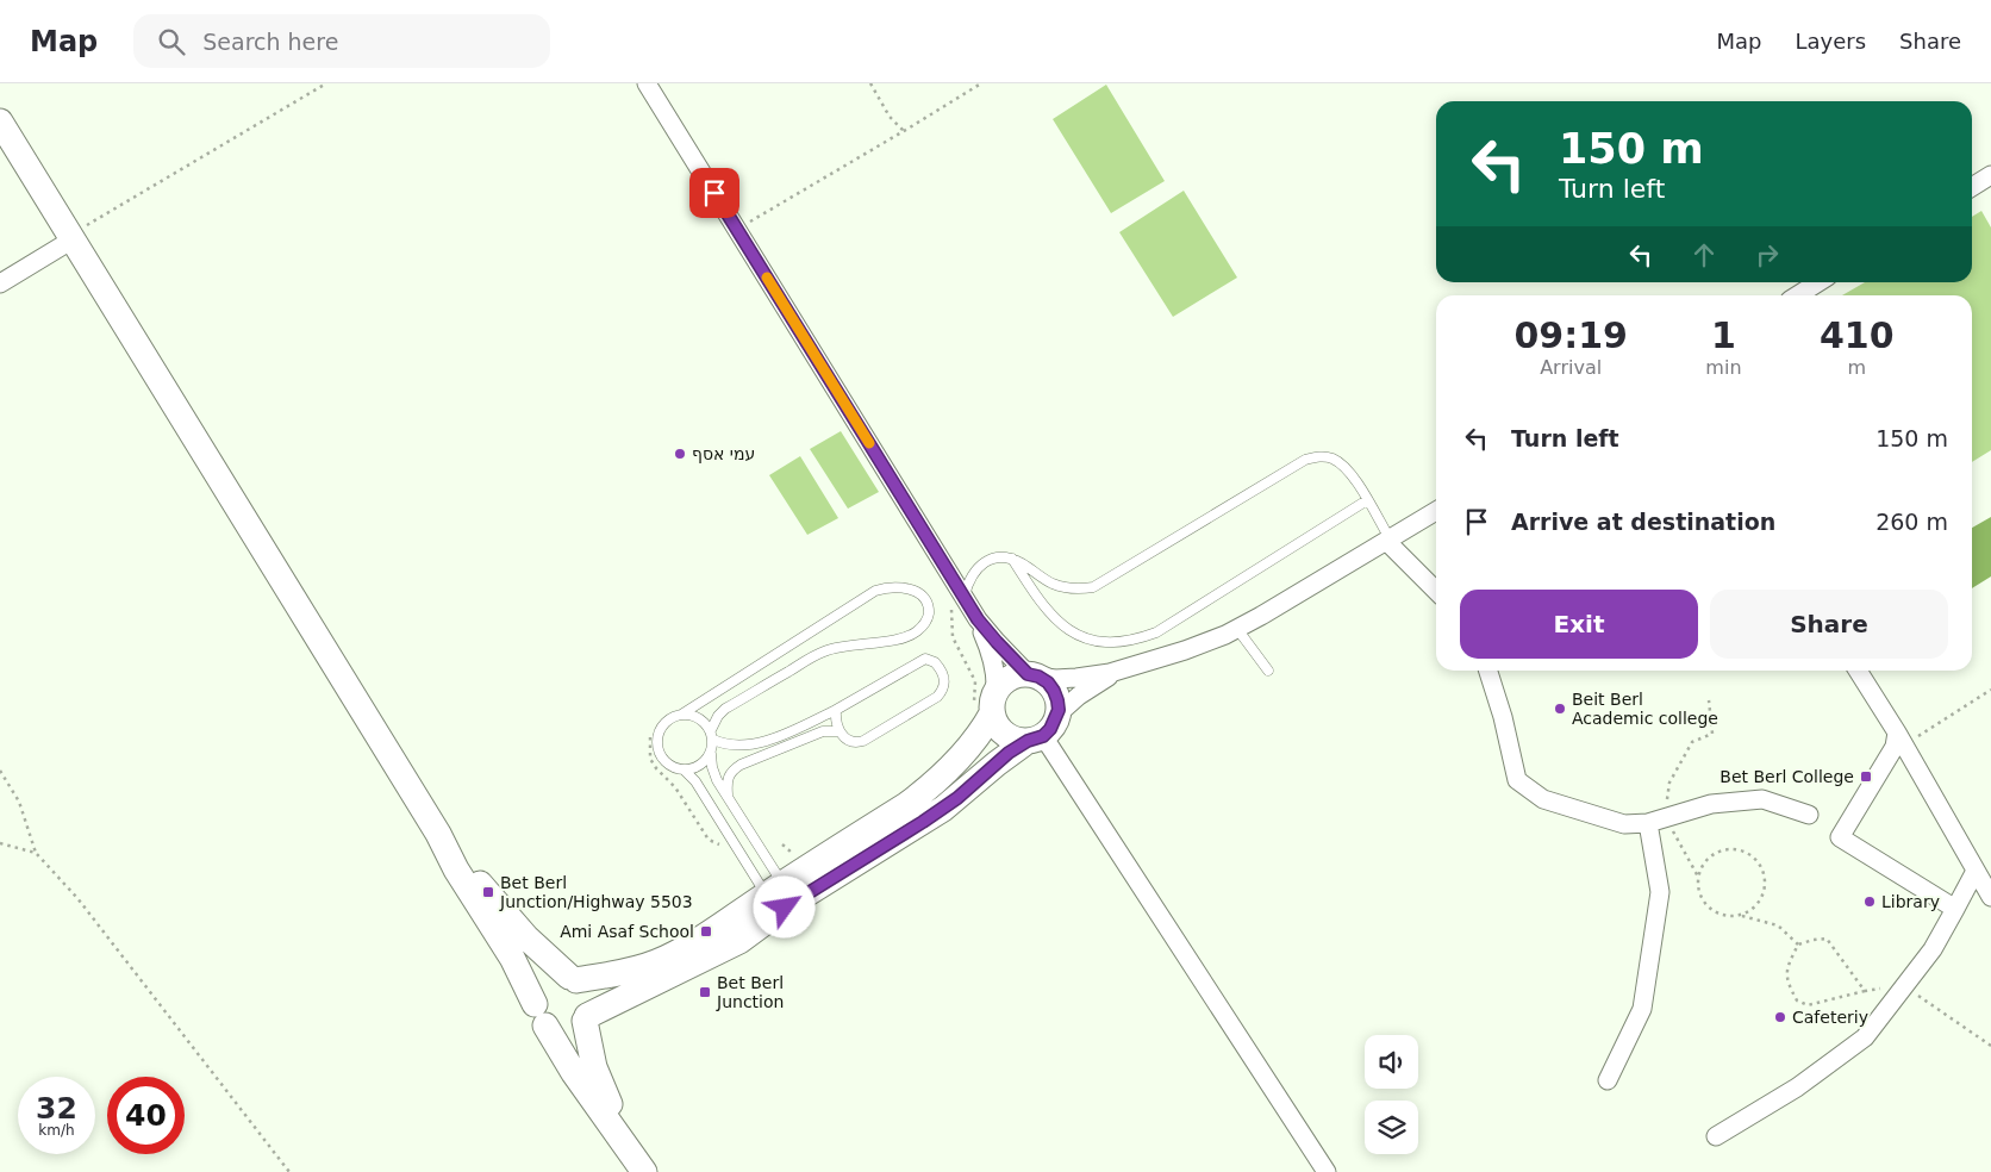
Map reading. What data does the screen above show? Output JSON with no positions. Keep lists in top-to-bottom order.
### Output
{
  "places": {
    "other": [
      "עמי אסף",
      "Beit Berl Academic college",
      "Library",
      "Cafeteriy"
    ],
    "transit": [
      "Bet Berl College",
      "Bet Berl Junction/Highway 5503",
      "Ami Asaf School",
      "Bet Berl Junction"
    ]
  },
  "page": {
    "header": "Map",
    "search": "Search here",
    "nav": ["Map", "Layers", "Share"],
    "turn": ["150 m", "Turn left"],
    "eta": [
      "09:19",
      "Arrival",
      "1",
      "min",
      "410",
      "m"
    ],
    "list": [
      {
        "name": "Turn left",
        "value": "150 m"
      },
      {
        "name": "Arrive at destination",
        "value": "260 m"
      }
    ],
    "buttons": ["Exit", "Share"],
    "speed": "32 km/h",
    "limit": "40"
  }
}
